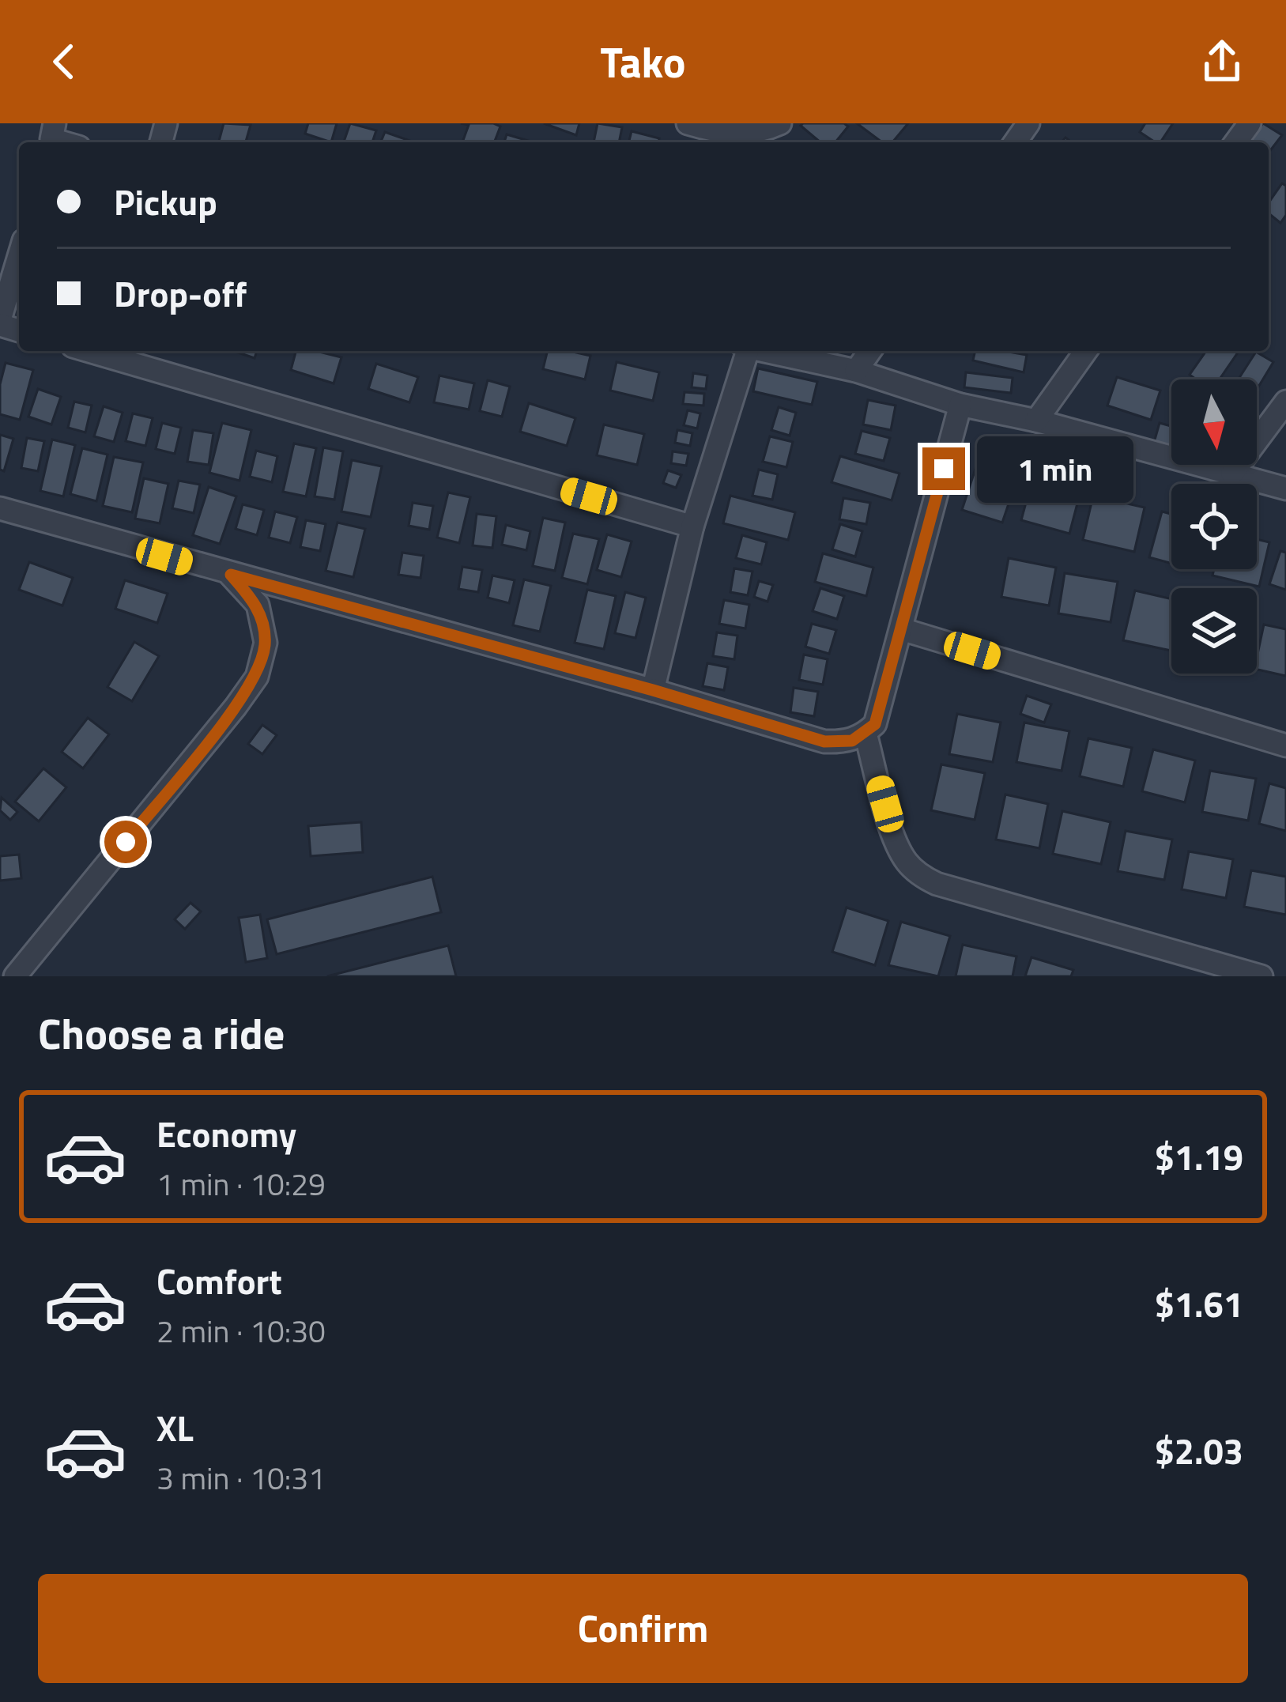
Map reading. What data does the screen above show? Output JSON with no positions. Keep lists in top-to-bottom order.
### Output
{
  "north": "bottom",
  "page": {
    "header": "Tako",
    "banner": ["Pickup", "Drop-off"],
    "bubble": "1 min",
    "heading": "Choose a ride",
    "list": [
      {
        "name": "Economy",
        "note": "1 min · 10:29",
        "value": "$1.19"
      },
      {
        "name": "Comfort",
        "note": "2 min · 10:30",
        "value": "$1.61"
      },
      {
        "name": "XL",
        "note": "3 min · 10:31",
        "value": "$2.03"
      }
    ],
    "buttons": "Confirm"
  }
}
